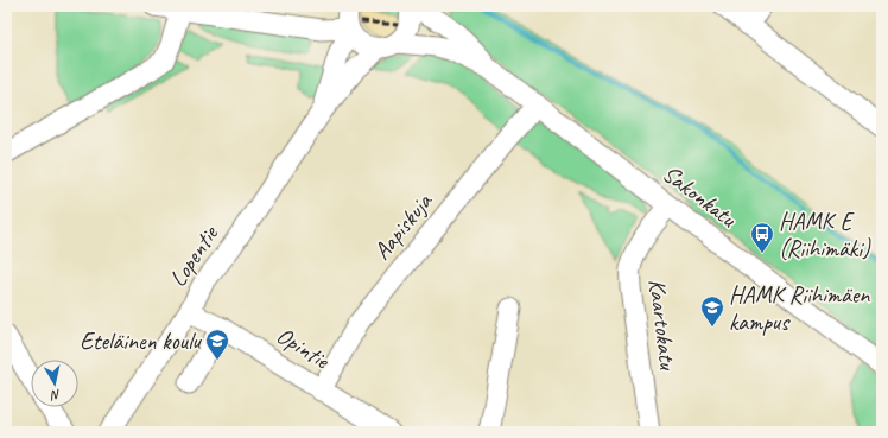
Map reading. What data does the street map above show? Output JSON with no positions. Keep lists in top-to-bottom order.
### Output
{
  "streets": {
    "street": [
      "Sakonkatu",
      "Aapiskuja",
      "Lopentie",
      "Kaartokatu",
      "Opintie"
    ]
  },
  "crossings": [
    ["Sakonkatu", "Aapiskuja"],
    ["Sakonkatu", "Lopentie"],
    ["Sakonkatu", "Kaartokatu"],
    ["Aapiskuja", "Opintie"],
    ["Lopentie", "Opintie"]
  ],
  "places": {
    "bus stop": ["HAMK E (Riihimäki)"],
    "school or university": ["HAMK Riihimäen kampus", "Eteläinen koulu"]
  },
  "north": "bottom"
}
